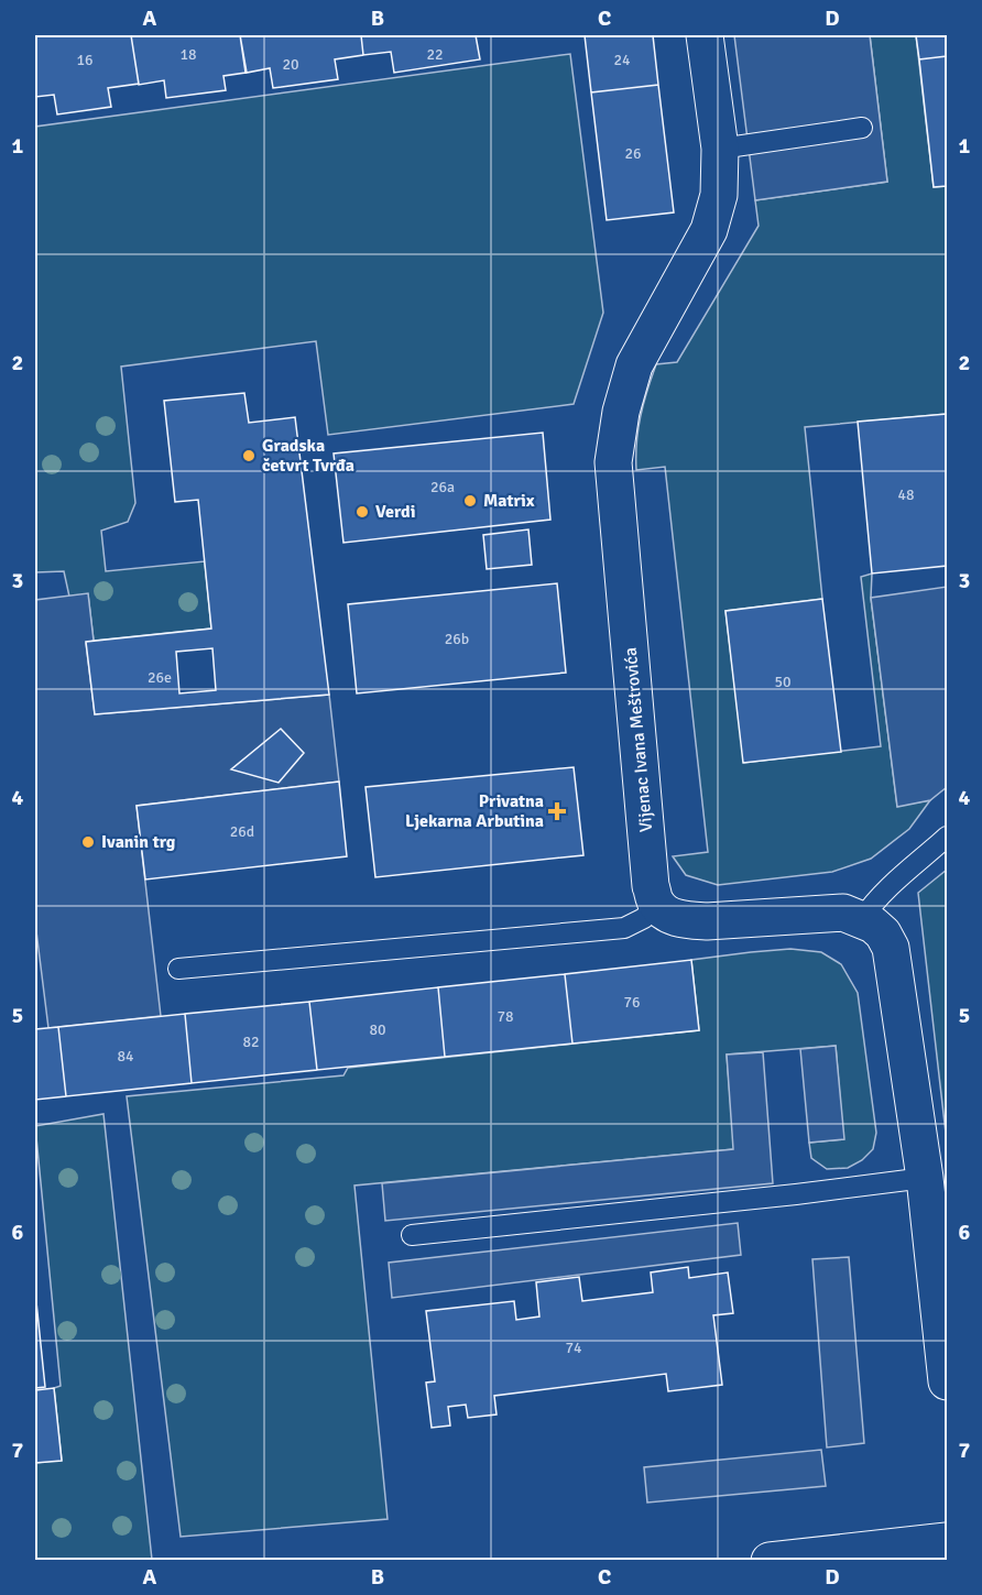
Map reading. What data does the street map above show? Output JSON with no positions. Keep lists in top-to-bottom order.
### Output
{
  "streets": {
    "street": ["Vijenac Ivana Meštrovića"]
  },
  "places": {
    "other": [
      "Gradska četvrt Tvrđa",
      "Matrix",
      "Verdi",
      "Ivanin trg"
    ],
    "health": ["Privatna Ljekarna Arbutina"]
  },
  "house_numbers": [
    "18",
    "22",
    "16",
    "24",
    "20",
    "26",
    "26a",
    "48",
    "26b",
    "26e",
    "50",
    "26d",
    "76",
    "78",
    "80",
    "82",
    "84",
    "74"
  ],
  "grid": {
    "columns": [
      "A",
      "B",
      "C",
      "D"
    ],
    "rows": [
      "1",
      "2",
      "3",
      "4",
      "5",
      "6",
      "7"
    ]
  }
}
